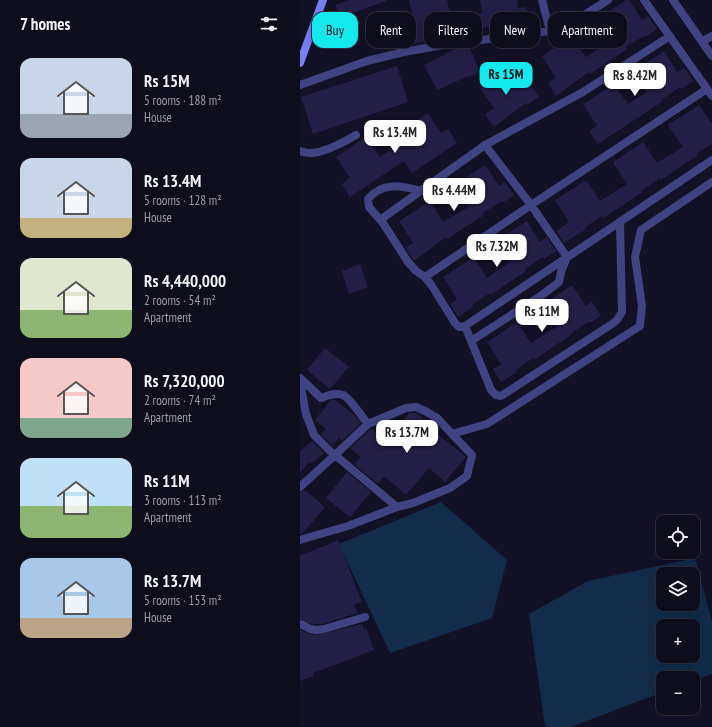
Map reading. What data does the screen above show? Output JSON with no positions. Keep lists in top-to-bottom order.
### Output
{
  "page": {
    "heading": "7 homes",
    "chip": [
      "Buy",
      "Rent",
      "Filters",
      "New",
      "Apartment"
    ],
    "list": [
      {
        "name": "Rs 15M",
        "note": "5 rooms · 188 m² · House"
      },
      {
        "name": "Rs 13.4M",
        "note": "5 rooms · 128 m² · House"
      },
      {
        "name": "Rs 4,440,000",
        "note": "2 rooms · 54 m² · Apartment"
      },
      {
        "name": "Rs 7,320,000",
        "note": "2 rooms · 74 m² · Apartment"
      },
      {
        "name": "Rs 11M",
        "note": "3 rooms · 113 m² · Apartment"
      },
      {
        "name": "Rs 13.7M",
        "note": "5 rooms · 153 m² · House"
      }
    ],
    "price": [
      "Rs 15M",
      "Rs 8.42M",
      "Rs 13.4M",
      "Rs 4.44M",
      "Rs 7.32M",
      "Rs 11M",
      "Rs 13.7M"
    ],
    "map_buttons": ["+", "−"]
  }
}
